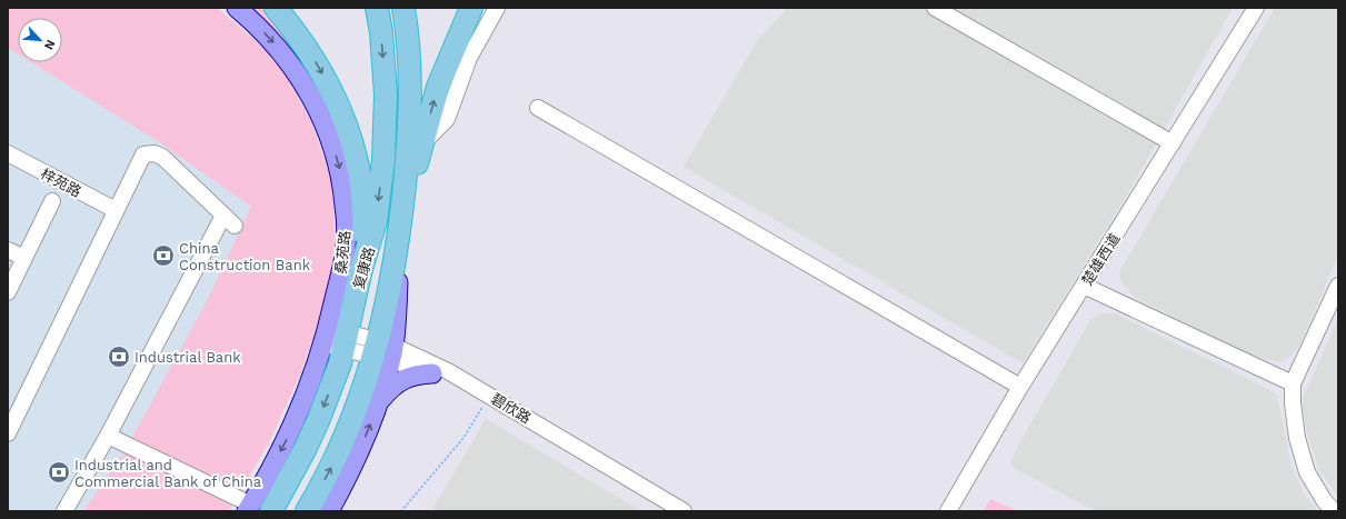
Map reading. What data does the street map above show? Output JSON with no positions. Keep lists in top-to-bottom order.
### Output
{
  "streets": {
    "highway": ["复康路"],
    "main road": ["桑苑路"],
    "street": ["梓苑路", "楚雄西道", "碧欣路"]
  },
  "crossings": [
    ["桑苑路", "复康路"],
    ["桑苑路", "碧欣路"],
    ["复康路", "碧欣路"]
  ],
  "one_way": ["桑苑路"],
  "places": {
    "bank": ["China Construction Bank", "Industrial Bank", "Industrial and Commercial Bank of China"]
  },
  "north": "bottom right"
}
